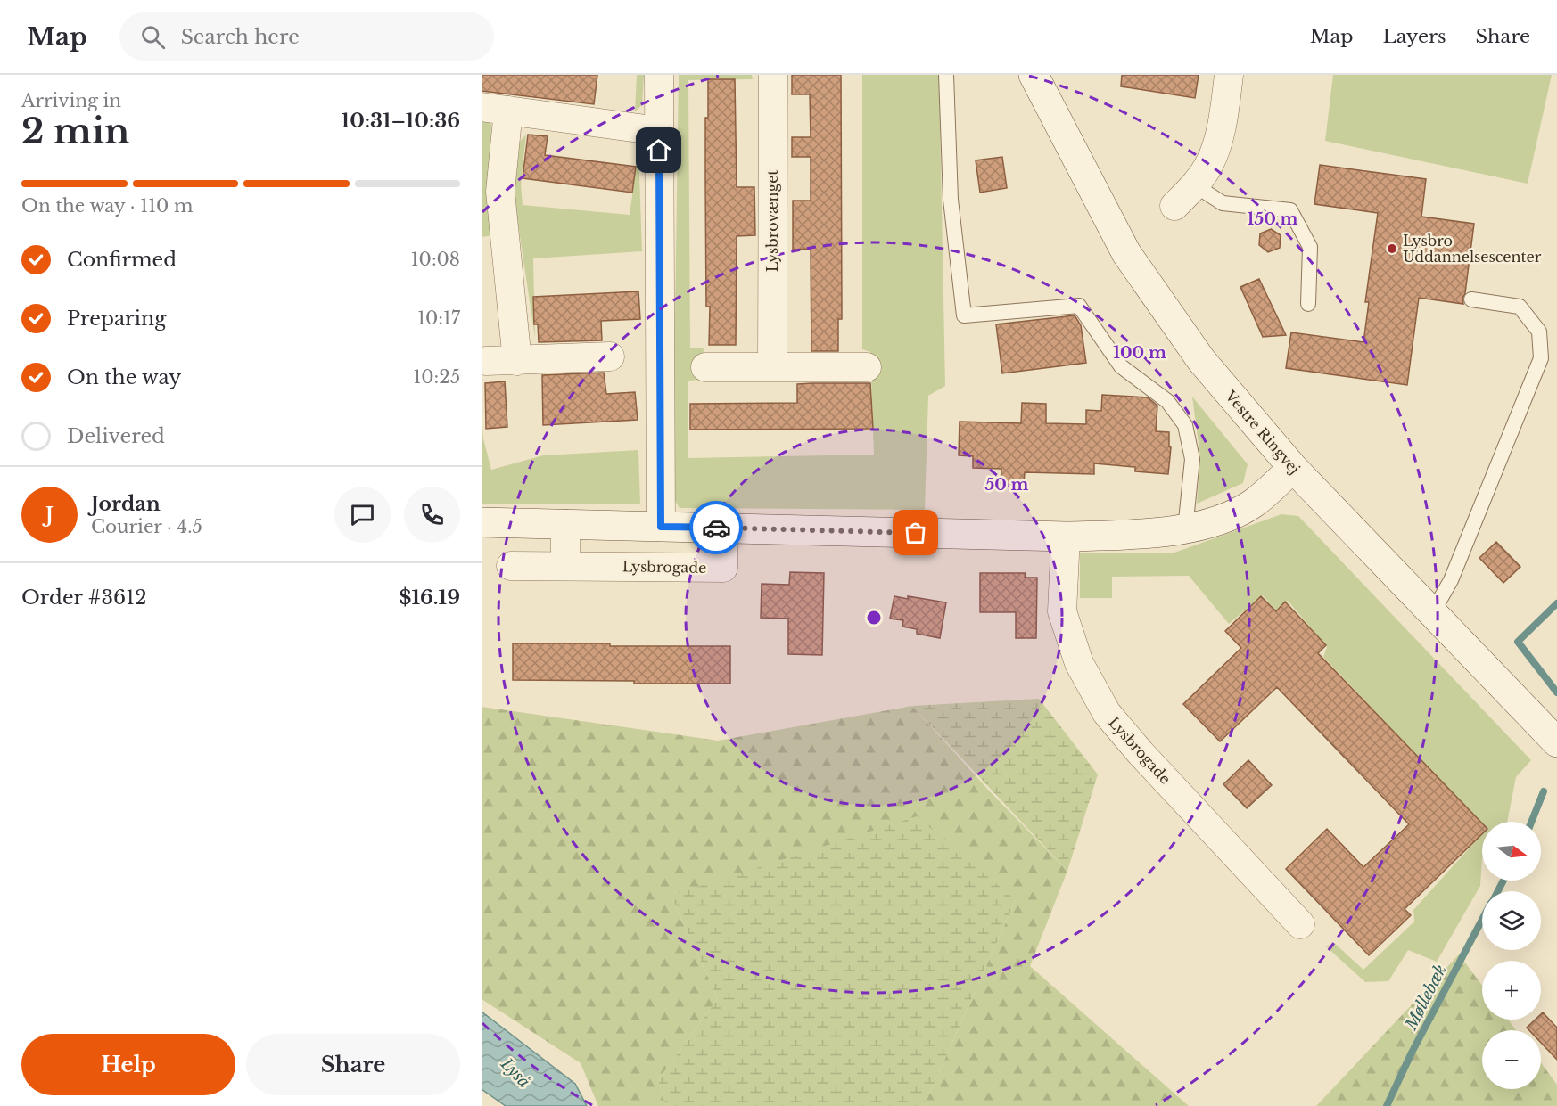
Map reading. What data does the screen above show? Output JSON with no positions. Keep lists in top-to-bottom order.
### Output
{
  "streets": {
    "main road": ["Vestre Ringvej"],
    "street": ["Lysbrovænget", "Lysbrogade"]
  },
  "water": ["Møllebæk", "Lyså"],
  "places": ["Lysbro Uddannelsescenter"],
  "north": "right",
  "page": {
    "header": "Map",
    "search": "Search here",
    "nav": ["Map", "Layers", "Share"],
    "heading": ["2 min", "Arriving in", "10:31–10:36"],
    "panel": [
      "Jordan",
      "Courier · 4.5",
      "Order #3612",
      "$16.19"
    ],
    "bar": "On the way · 110 m",
    "list": [
      ["Confirmed", "10:08"],
      ["Preparing", "10:17"],
      ["On the way", "10:25"],
      "Delivered"
    ],
    "round": "J",
    "map_buttons": ["+", "−"],
    "buttons": ["Help", "Share"]
  },
  "rings": ["150 m", "100 m", "50 m"]
}
